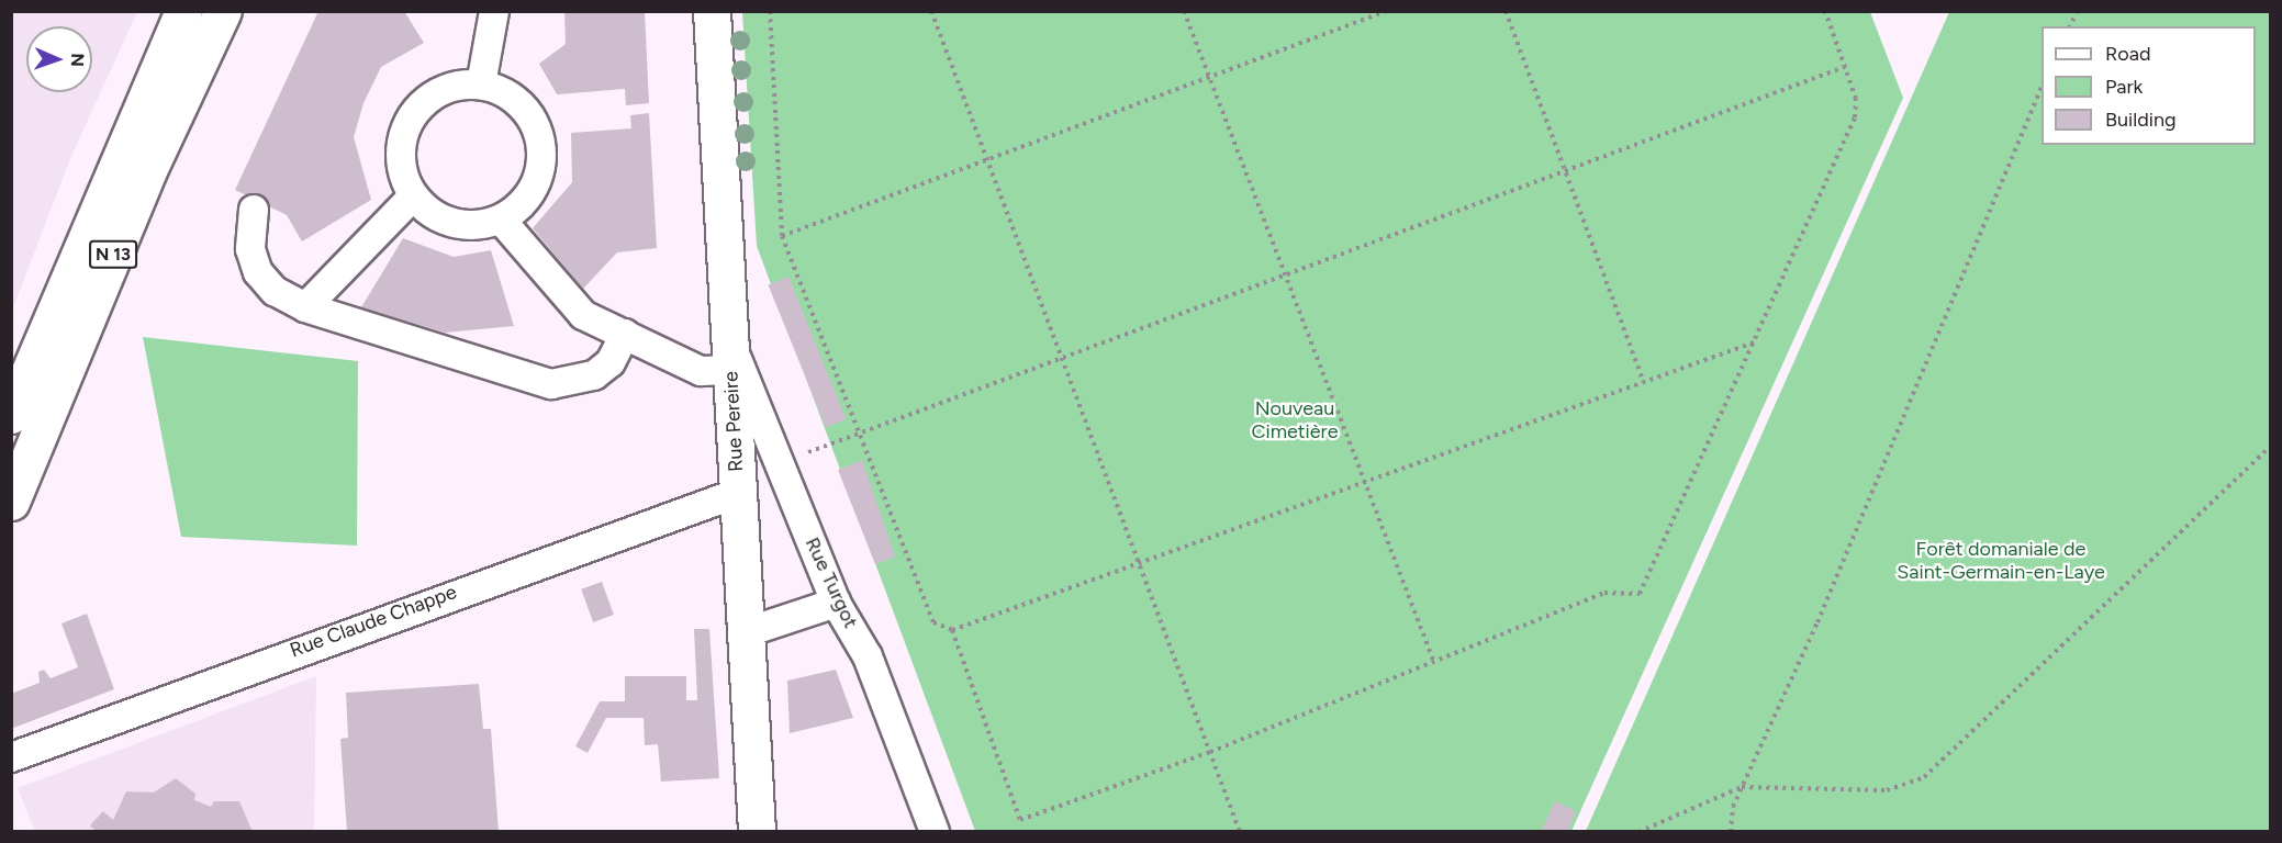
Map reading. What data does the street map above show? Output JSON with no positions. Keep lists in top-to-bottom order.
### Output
{
  "streets": {
    "main road": ["N 13", "Rue Pereire"],
    "street": ["Rue Turgot", "Rue Claude Chappe"]
  },
  "crossings": [
    ["Rue Pereire", "Rue Turgot"],
    ["Rue Pereire", "Rue Claude Chappe"]
  ],
  "parks": ["Nouveau Cimetière", "Forêt domaniale de Saint-Germain-en-Laye"],
  "legend": ["Road", "Park", "Building"],
  "north": "right"
}
